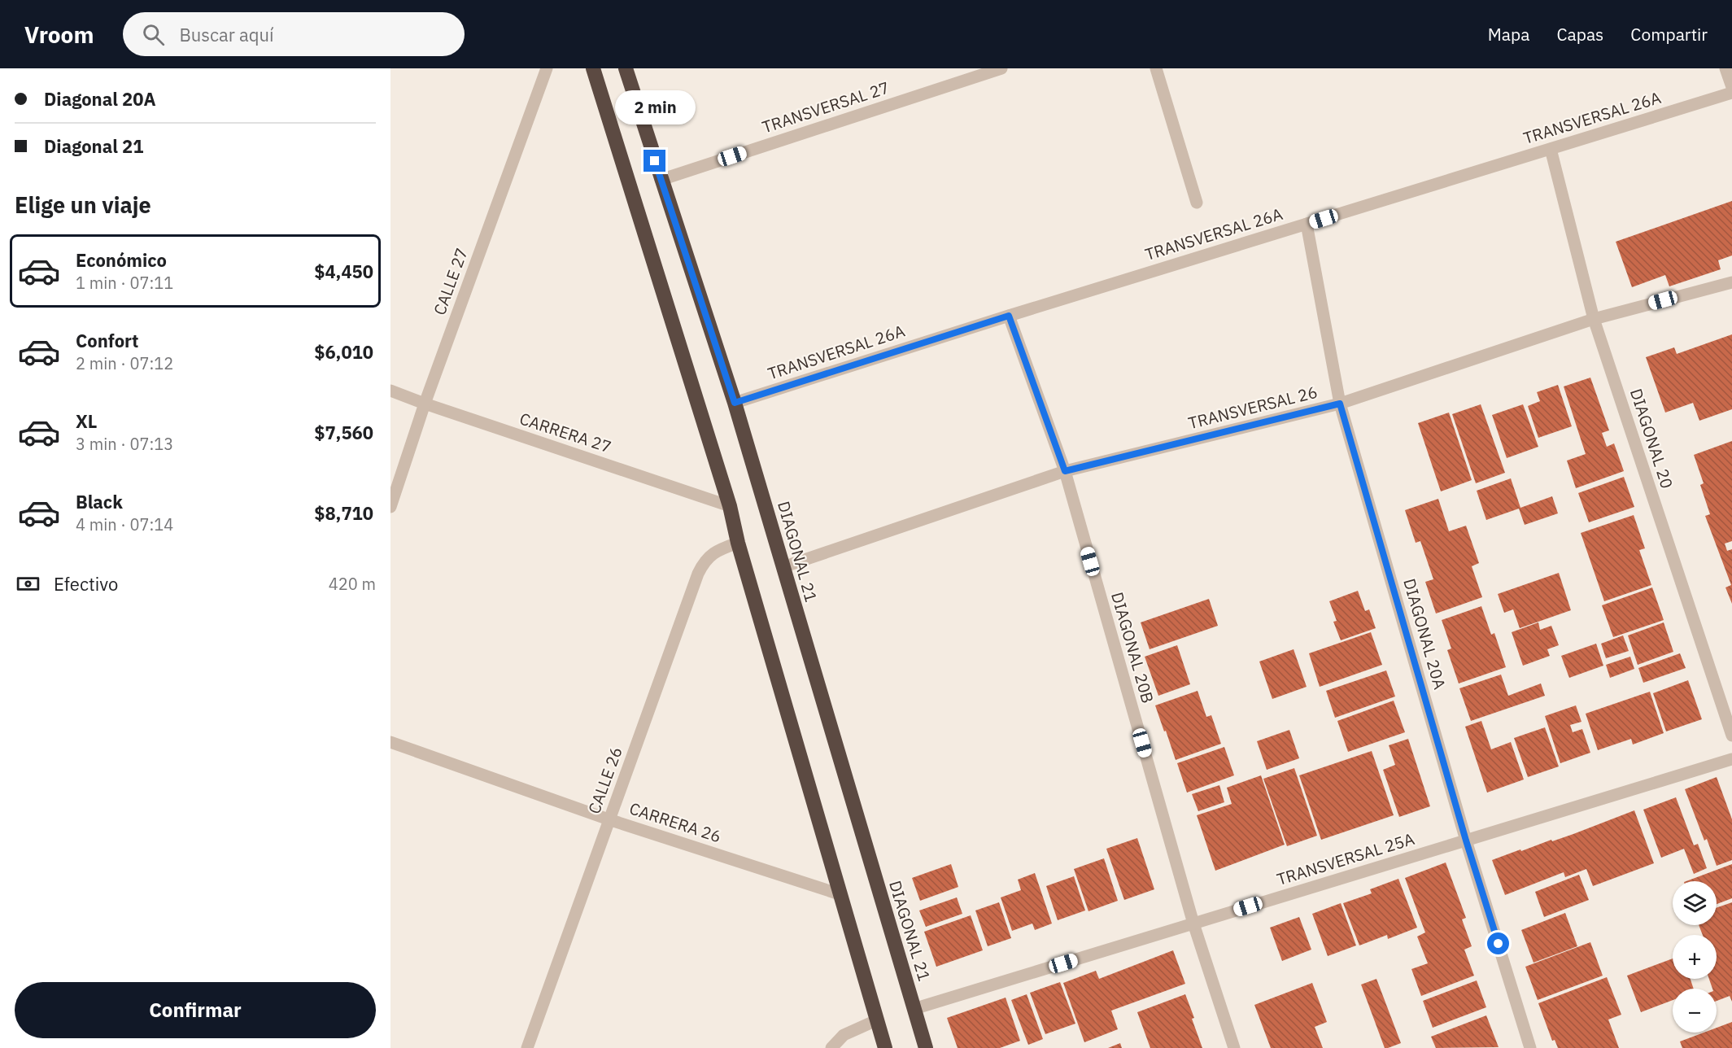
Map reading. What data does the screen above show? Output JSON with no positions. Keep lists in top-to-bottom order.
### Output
{
  "streets": {
    "highway": ["DIAGONAL 21"],
    "street": [
      "TRANSVERSAL 27",
      "TRANSVERSAL 26A",
      "CALLE 27",
      "TRANSVERSAL 26",
      "CARRERA 27",
      "DIAGONAL 20",
      "DIAGONAL 20A",
      "DIAGONAL 20B",
      "CALLE 26",
      "CARRERA 26",
      "TRANSVERSAL 25A"
    ]
  },
  "crossings": [
    ["TRANSVERSAL 27", "DIAGONAL 21"],
    ["TRANSVERSAL 26A", "DIAGONAL 20"],
    ["TRANSVERSAL 26A", "DIAGONAL 21"],
    ["TRANSVERSAL 26A", "DIAGONAL 20A"],
    ["TRANSVERSAL 26A", "DIAGONAL 20B"],
    ["CALLE 27", "CARRERA 27"],
    ["TRANSVERSAL 26", "DIAGONAL 20"],
    ["TRANSVERSAL 26", "DIAGONAL 21"],
    ["TRANSVERSAL 26", "DIAGONAL 20A"],
    ["TRANSVERSAL 26", "DIAGONAL 20B"],
    ["DIAGONAL 21", "TRANSVERSAL 25A"],
    ["DIAGONAL 20A", "TRANSVERSAL 25A"],
    ["DIAGONAL 20B", "TRANSVERSAL 25A"],
    ["CALLE 26", "CARRERA 26"]
  ],
  "page": {
    "header": "Vroom",
    "search": "Buscar aquí",
    "nav": ["Mapa", "Capas", "Compartir"],
    "banner": ["Diagonal 20A", "Diagonal 21"],
    "bubble": "2 min",
    "heading": "Elige un viaje",
    "list": [
      {
        "name": "Económico",
        "note": "1 min · 07:11",
        "value": "$4,450"
      },
      {
        "name": "Confort",
        "note": "2 min · 07:12",
        "value": "$6,010"
      },
      {
        "name": "XL",
        "note": "3 min · 07:13",
        "value": "$7,560"
      },
      {
        "name": "Black",
        "note": "4 min · 07:14",
        "value": "$8,710"
      }
    ],
    "pay": ["Efectivo", "420 m"],
    "map_buttons": ["+", "−"],
    "buttons": "Confirmar"
  }
}
